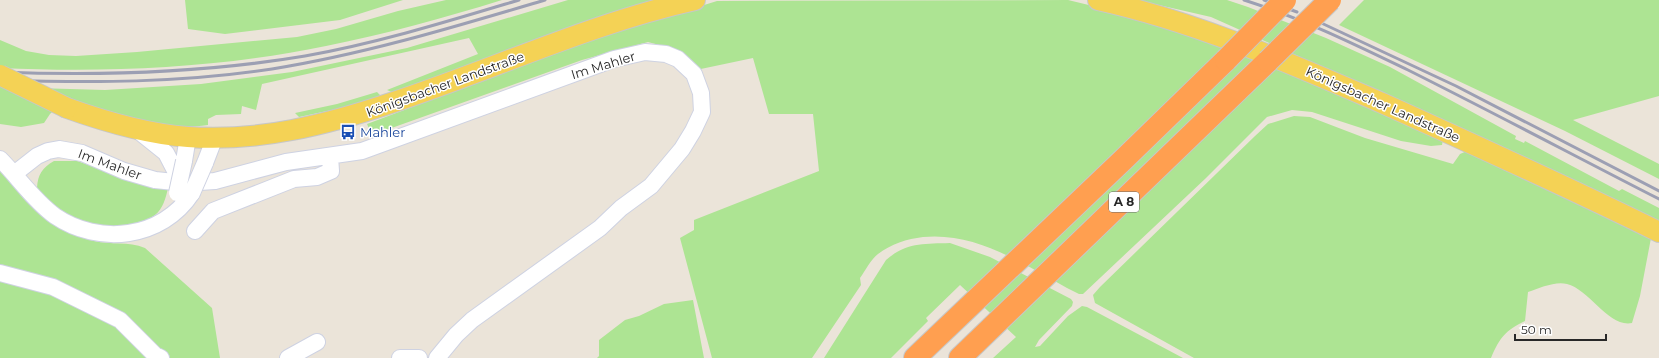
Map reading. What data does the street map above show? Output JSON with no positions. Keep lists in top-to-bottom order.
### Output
{
  "streets": {
    "highway": ["A 8"],
    "main road": ["Königsbacher Landstraße"],
    "street": ["Im Mahler"]
  },
  "places": {
    "bus stop": ["Mahler"]
  },
  "scale_bar": "50 m"
}
